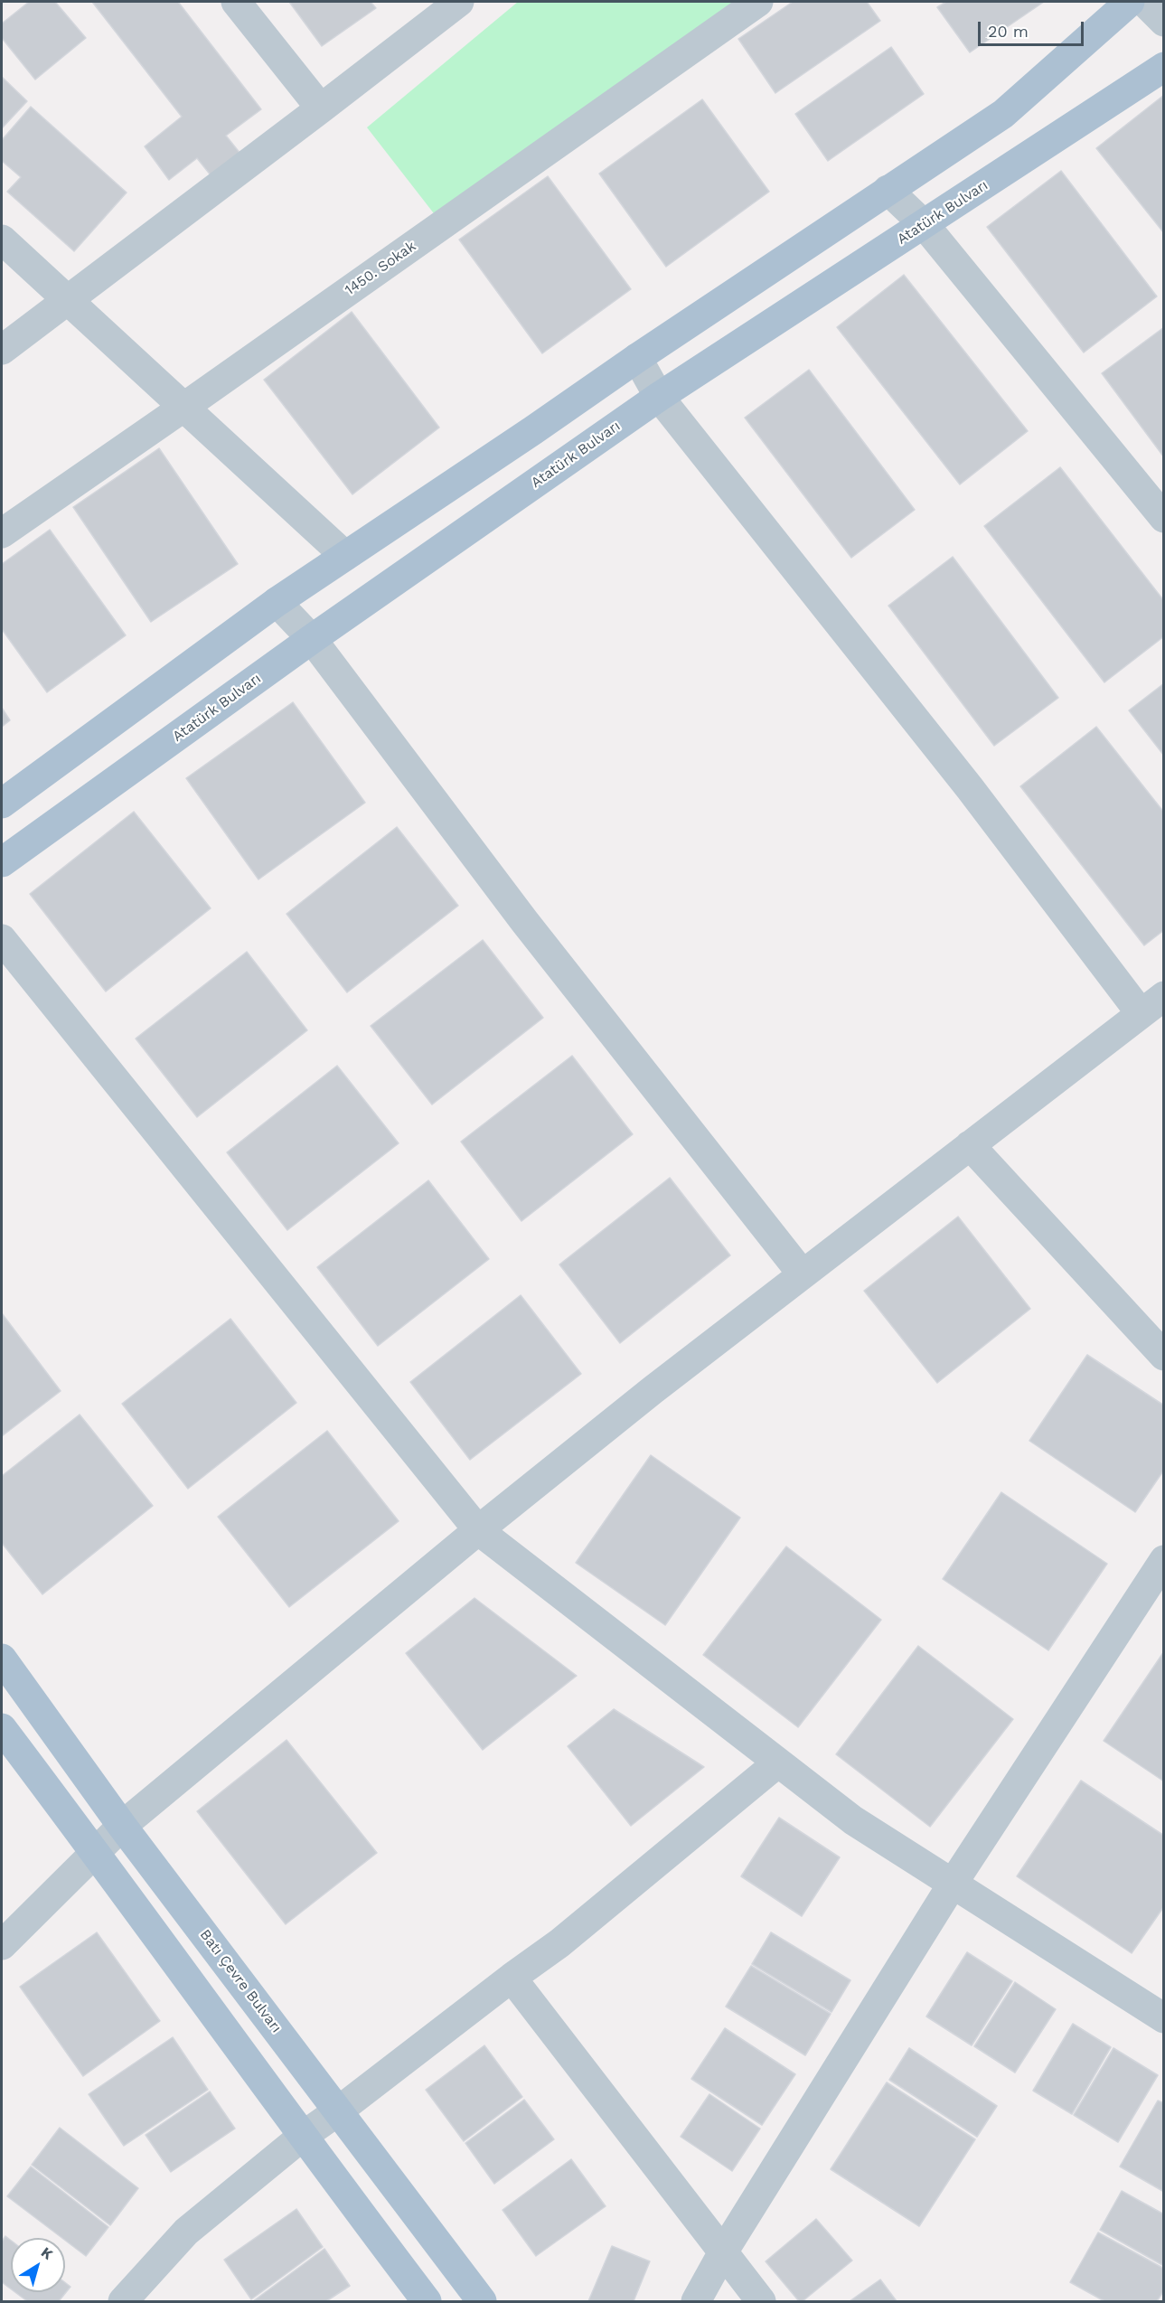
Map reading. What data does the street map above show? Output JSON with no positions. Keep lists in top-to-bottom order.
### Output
{
  "streets": {
    "main road": ["Atatürk Bulvarı", "Batı Çevre Bulvarı"],
    "street": ["1450. Sokak"]
  },
  "scale_bar": "20 m",
  "north": "top right"
}
